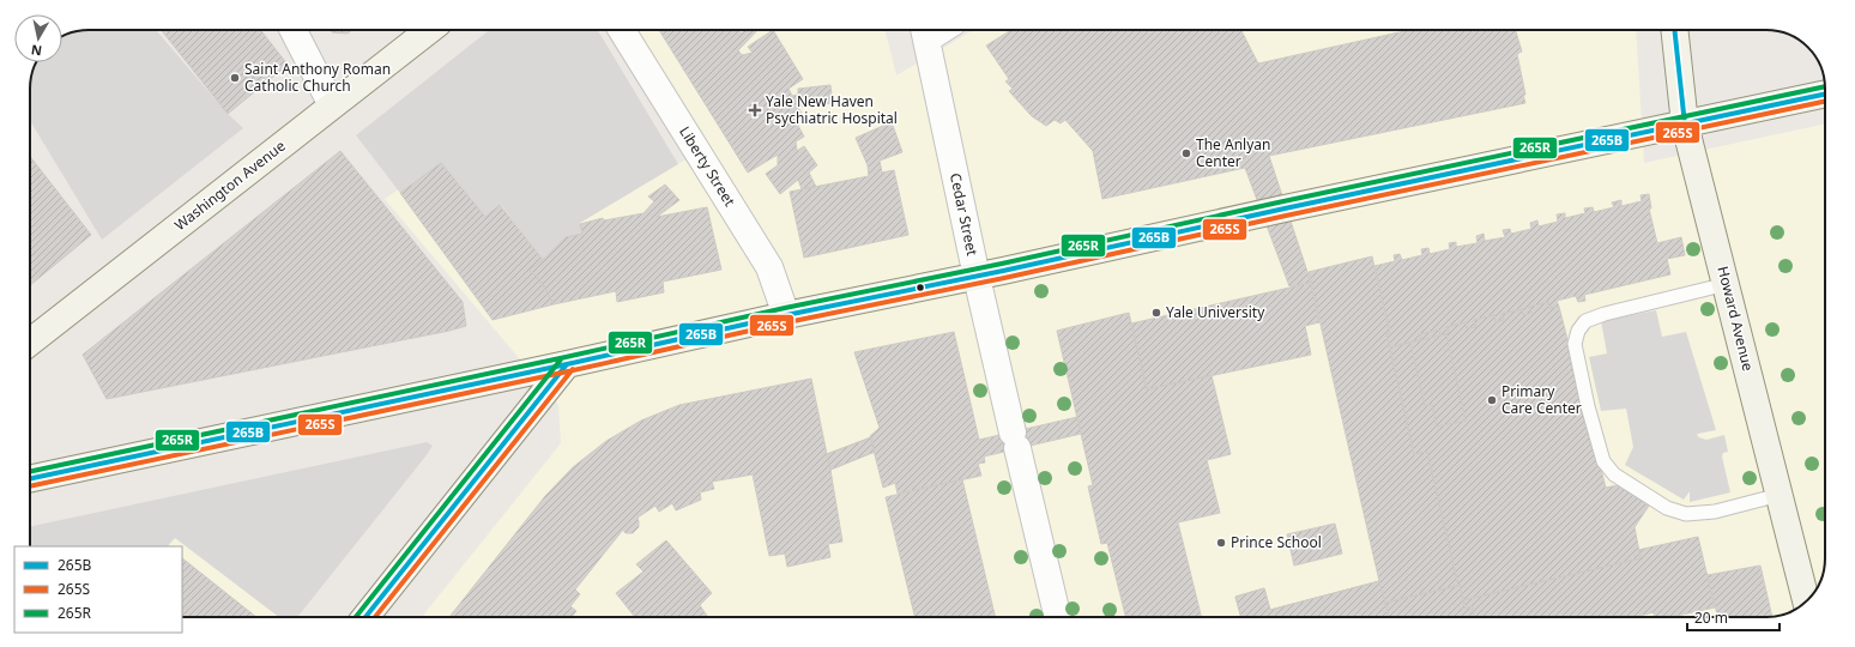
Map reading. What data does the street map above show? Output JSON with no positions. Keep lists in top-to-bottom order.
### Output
{
  "streets": {
    "main road": ["Washington Avenue", "Howard Avenue"],
    "street": ["Liberty Street", "Cedar Street"]
  },
  "places": {
    "other": [
      "Saint Anthony Roman Catholic Church",
      "The Anlyan Center",
      "Yale University",
      "Primary Care Center",
      "Prince School"
    ],
    "health": ["Yale New Haven Psychiatric Hospital"]
  },
  "lines": ["transit line 265B", "transit line 265R", "transit line 265S"],
  "legend": ["265B", "265S", "265R"],
  "scale_bar": "20 m",
  "north": "bottom"
}
